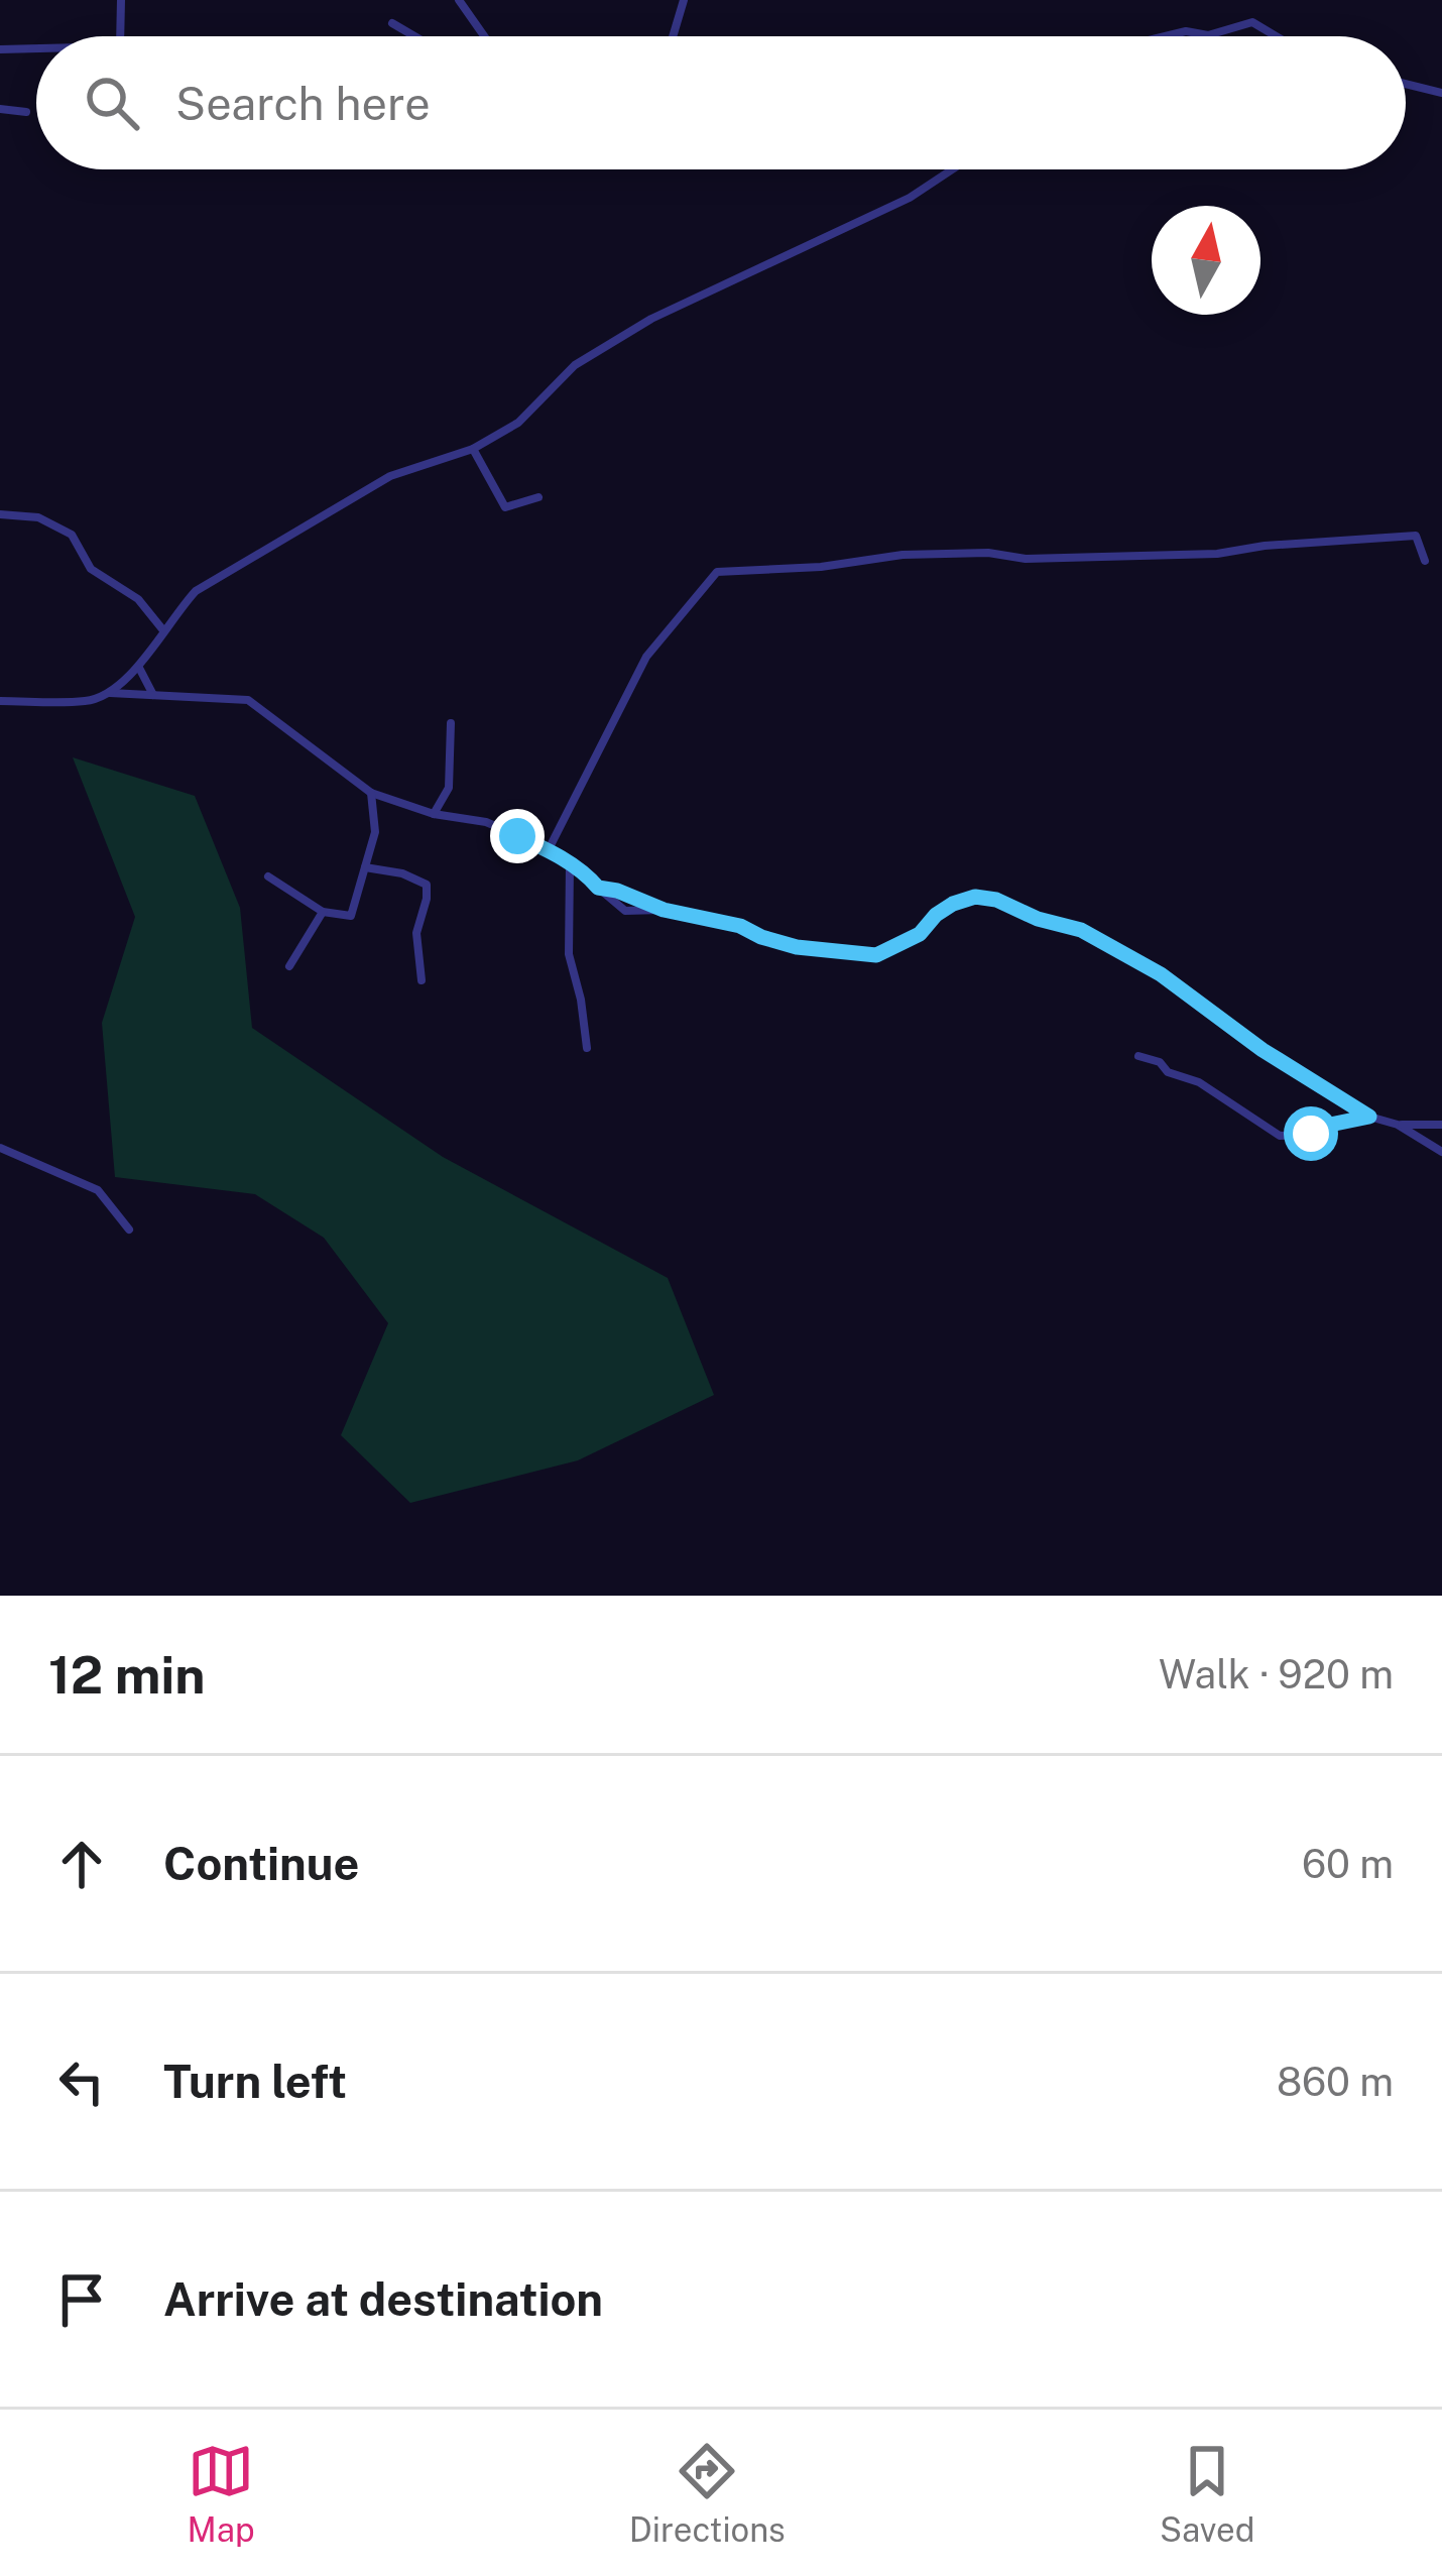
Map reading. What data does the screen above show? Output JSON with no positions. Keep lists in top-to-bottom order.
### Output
{
  "north": "top",
  "page": {
    "search": "Search here",
    "heading": ["12 min", "Walk · 920 m"],
    "list": [
      ["Continue", "60 m"],
      ["Turn left", "860 m"],
      "Arrive at destination"
    ],
    "nav": ["Map", "Directions", "Saved"]
  }
}
